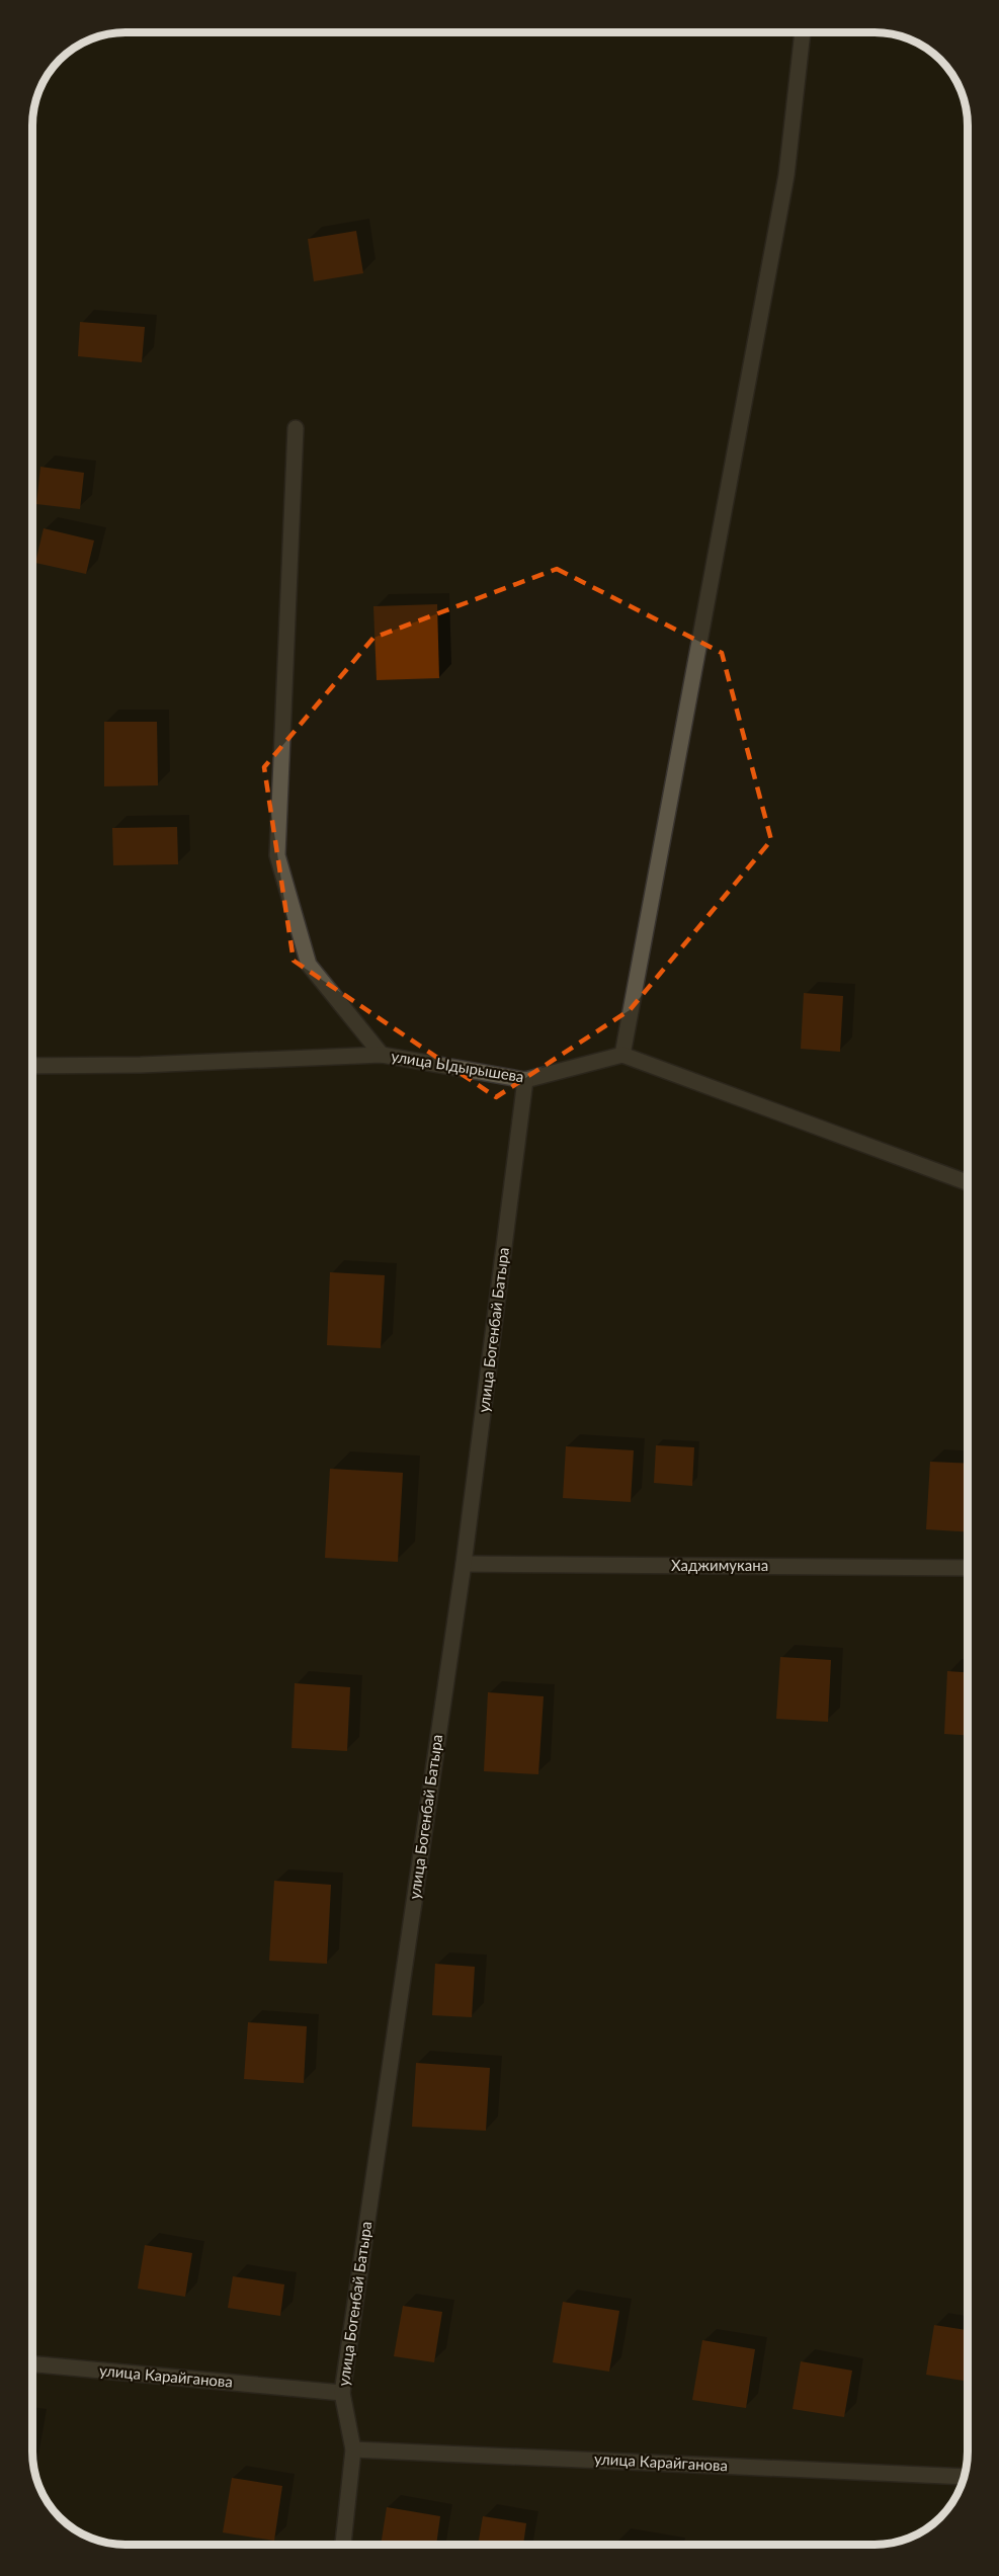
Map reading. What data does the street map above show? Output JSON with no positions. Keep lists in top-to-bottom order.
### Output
{
  "streets": {
    "street": [
      "улица Ыдырышева",
      "улица Богенбай Батыра",
      "Хаджимукана",
      "улица Карайганова"
    ]
  },
  "crossings": [
    ["улица Ыдырышева", "улица Богенбай Батыра"],
    ["улица Богенбай Батыра", "Хаджимукана"],
    ["улица Богенбай Батыра", "улица Карайганова"]
  ]
}
